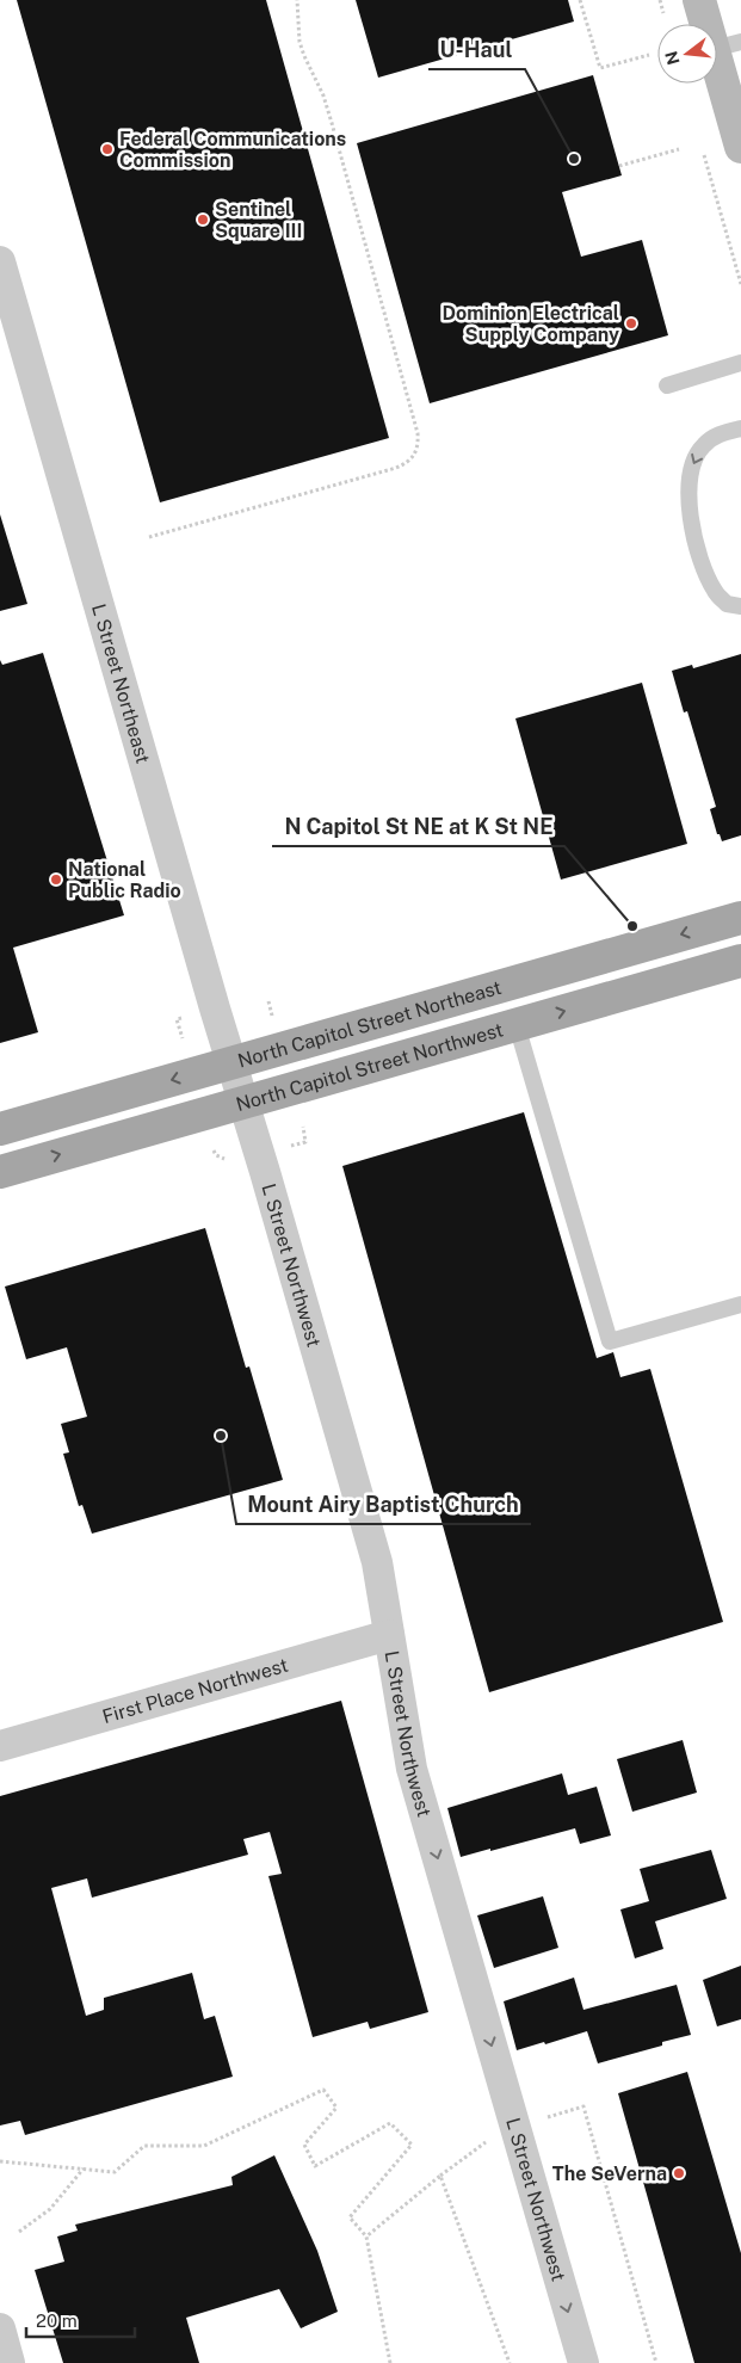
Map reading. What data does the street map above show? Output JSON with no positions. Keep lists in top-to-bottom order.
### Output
{
  "streets": {
    "main road": ["North Capitol Street Northeast", "North Capitol Street Northwest"],
    "street": ["L Street Northeast", "L Street Northwest", "First Place Northwest"]
  },
  "crossings": [
    ["L Street Northeast", "North Capitol Street Northeast"],
    ["L Street Northeast", "North Capitol Street Northwest"],
    ["L Street Northeast", "L Street Northwest"],
    ["North Capitol Street Northwest", "L Street Northwest"],
    ["L Street Northwest", "First Place Northwest"]
  ],
  "one_way": ["North Capitol Street Northeast", "North Capitol Street Northwest", "L Street Northwest"],
  "places": [
    "Federal Communications Commission",
    "U-Haul",
    "Sentinel Square III",
    "Dominion Electrical Supply Company",
    "National Public Radio",
    "N Capitol St NE at K St NE",
    "Mount Airy Baptist Church",
    "The SeVerna"
  ],
  "scale_bar": "20 m",
  "north": "left"
}
